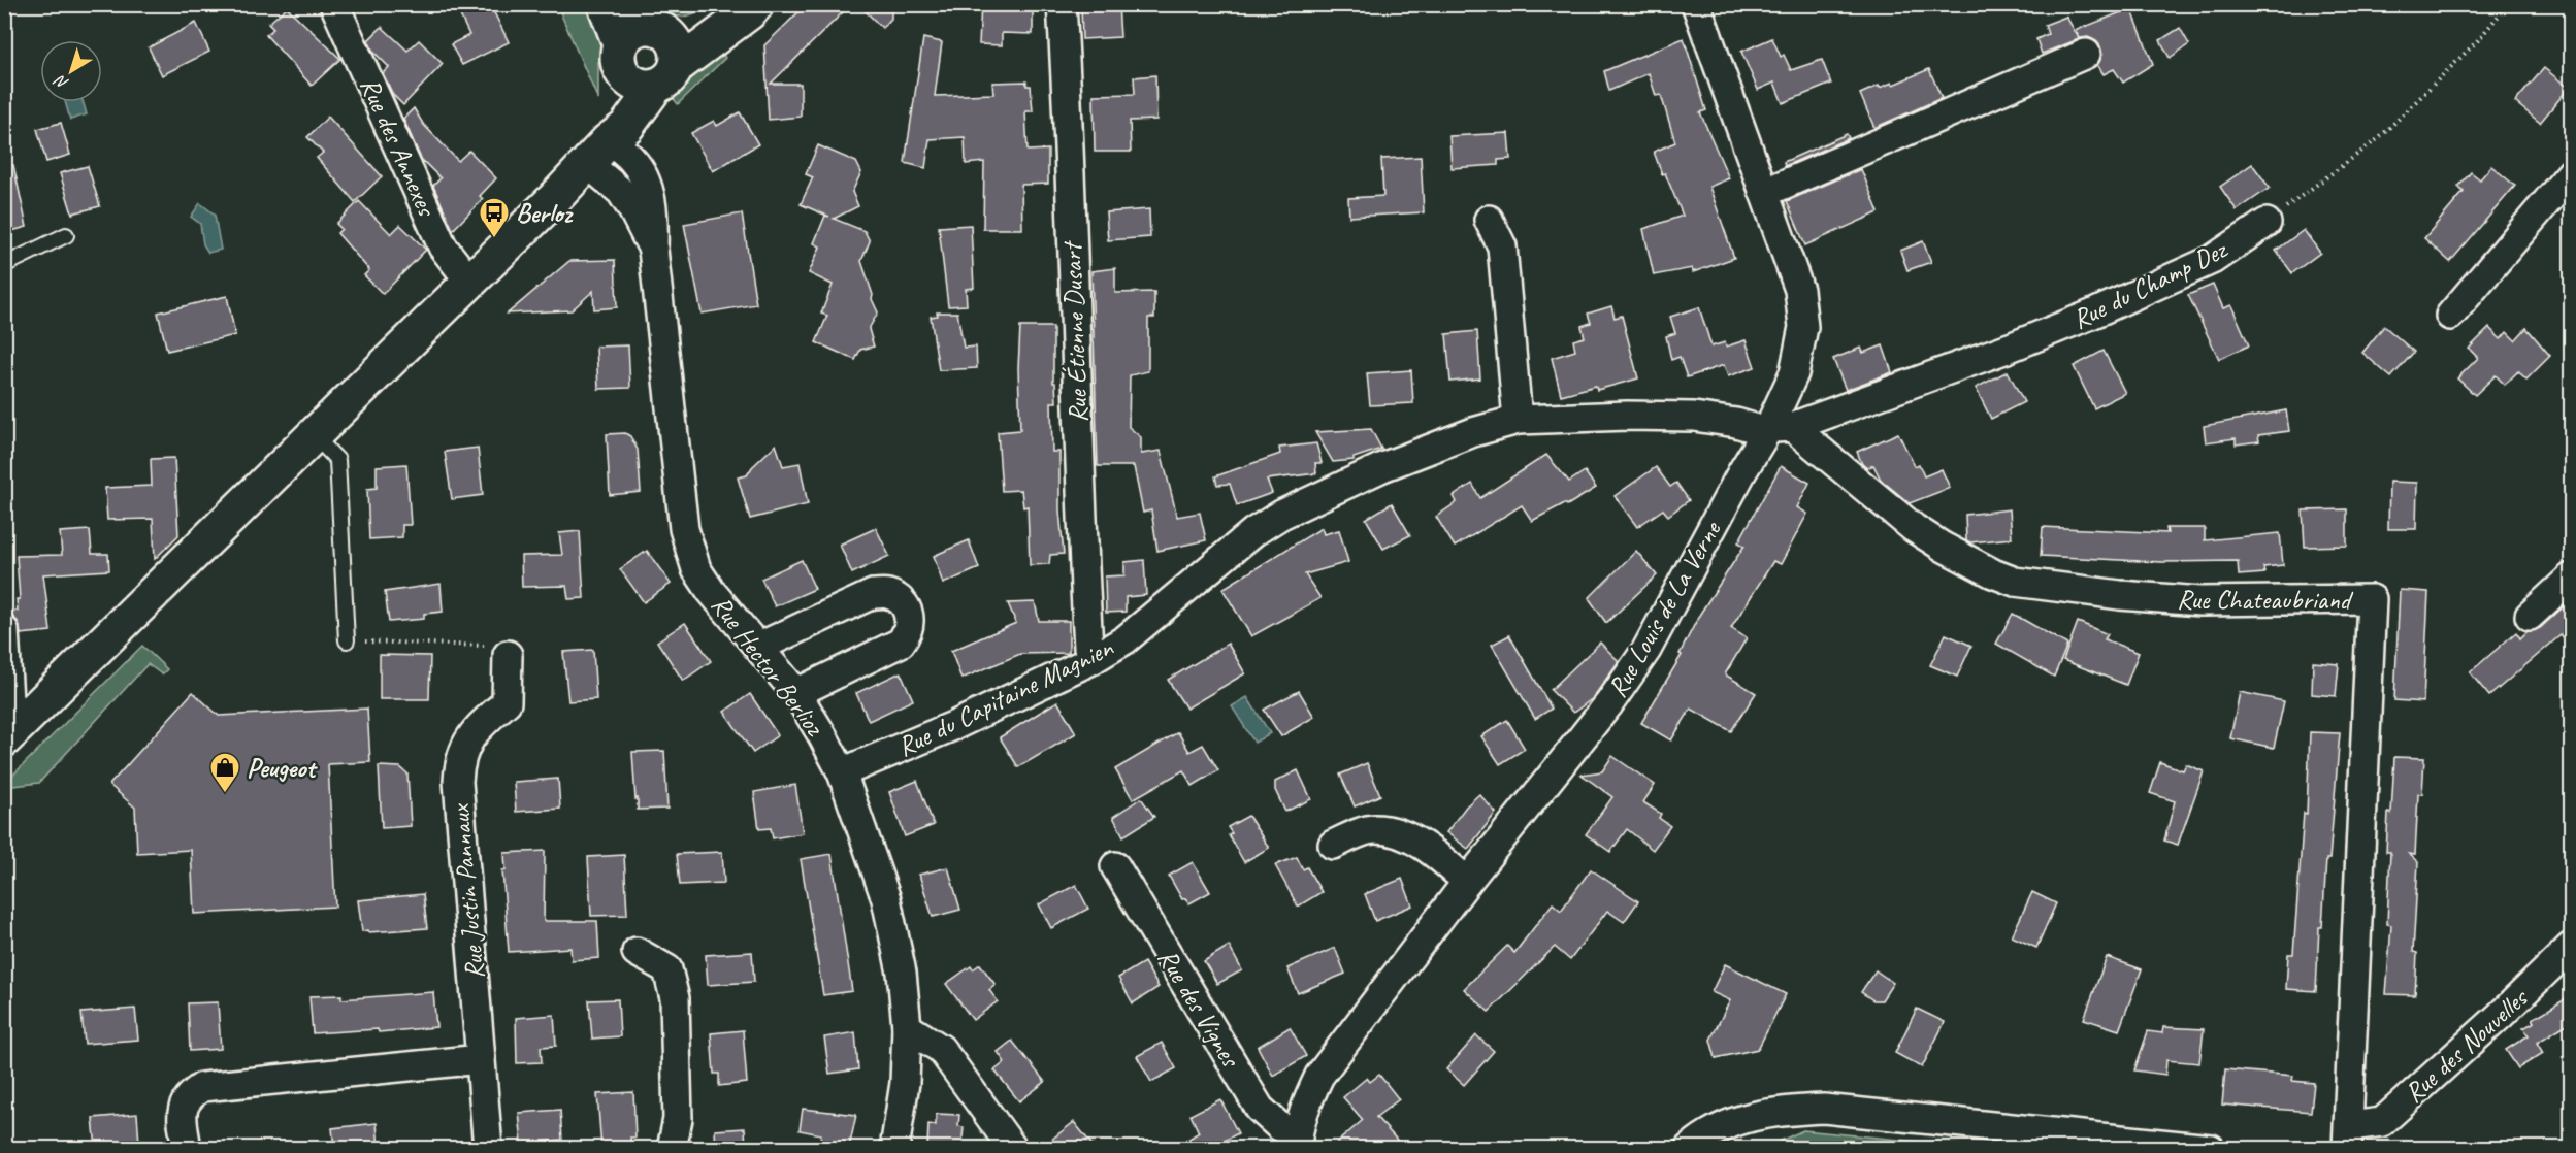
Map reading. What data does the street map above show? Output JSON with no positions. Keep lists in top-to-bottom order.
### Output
{
  "streets": {
    "street": [
      "Rue des Annexes",
      "Rue du Champ Dez",
      "Rue Étienne Dusart",
      "Rue Chateaubriand",
      "Rue Louis de La Verne",
      "Rue Hector Berlioz",
      "Rue du Capitaine Magnien",
      "Rue Justin Pannaux",
      "Rue des Vignes",
      "Rue des Nouvelles"
    ]
  },
  "crossings": [
    ["Rue du Champ Dez", "Rue Chateaubriand"],
    ["Rue du Champ Dez", "Rue Louis de La Verne"],
    ["Rue du Champ Dez", "Rue du Capitaine Magnien"],
    ["Rue Étienne Dusart", "Rue du Capitaine Magnien"],
    ["Rue Chateaubriand", "Rue Louis de La Verne"],
    ["Rue Chateaubriand", "Rue du Capitaine Magnien"],
    ["Rue Chateaubriand", "Rue des Nouvelles"],
    ["Rue Louis de La Verne", "Rue du Capitaine Magnien"],
    ["Rue Louis de La Verne", "Rue des Vignes"],
    ["Rue Hector Berlioz", "Rue du Capitaine Magnien"]
  ],
  "places": {
    "bus stop": ["Berloz"],
    "shop": ["Peugeot"]
  },
  "north": "bottom left"
}
